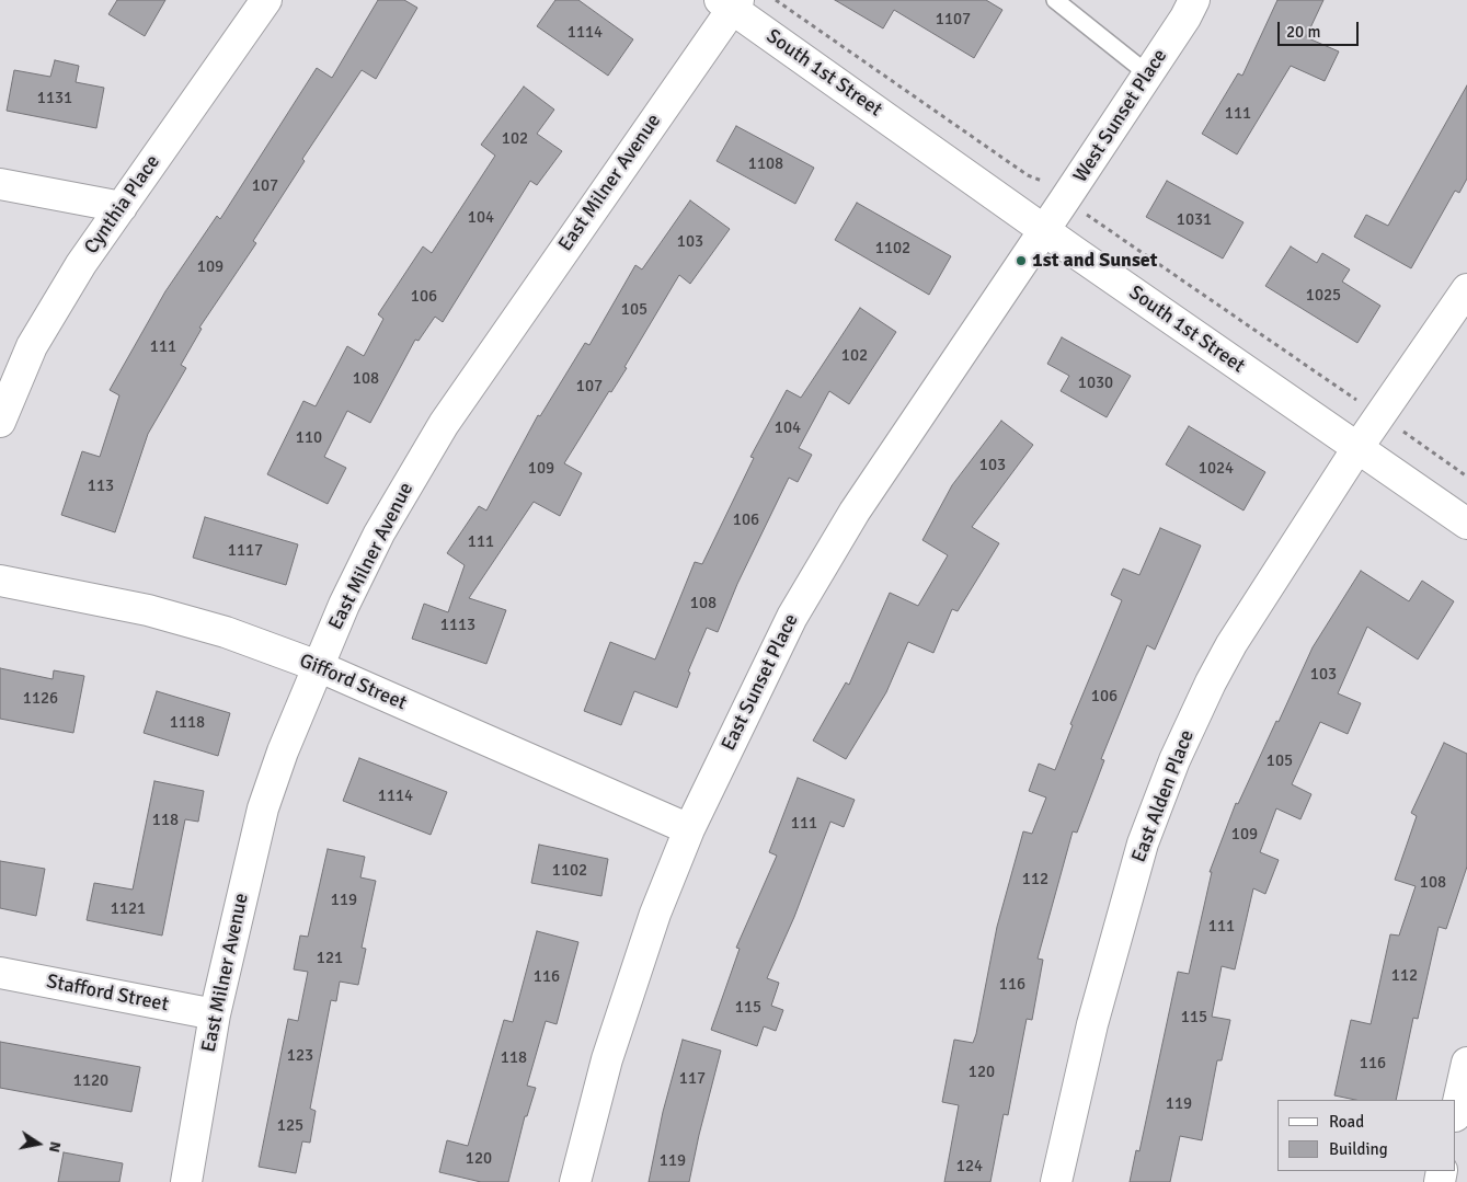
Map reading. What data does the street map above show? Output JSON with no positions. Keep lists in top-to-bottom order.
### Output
{
  "streets": {
    "street": [
      "South 1st Street",
      "West Sunset Place",
      "East Milner Avenue",
      "Cynthia Place",
      "Gifford Street",
      "East Sunset Place",
      "East Alden Place",
      "Stafford Street"
    ]
  },
  "crossings": [
    ["South 1st Street", "West Sunset Place"],
    ["South 1st Street", "East Milner Avenue"],
    ["South 1st Street", "East Sunset Place"],
    ["South 1st Street", "East Alden Place"],
    ["West Sunset Place", "East Sunset Place"],
    ["East Milner Avenue", "Gifford Street"],
    ["East Milner Avenue", "Stafford Street"],
    ["Gifford Street", "East Sunset Place"]
  ],
  "places": ["1st and Sunset"],
  "house_numbers": [
    "1107",
    "1114",
    "1131",
    "111",
    "102",
    "1108",
    "107",
    "104",
    "1031",
    "103",
    "1102",
    "109",
    "1025",
    "106",
    "105",
    "111",
    "102",
    "108",
    "1030",
    "107",
    "104",
    "110",
    "103",
    "109",
    "1024",
    "113",
    "106",
    "111",
    "1117",
    "108",
    "1113",
    "103",
    "106",
    "1126",
    "1118",
    "105",
    "1114",
    "118",
    "111",
    "109",
    "1102",
    "112",
    "108",
    "119",
    "1121",
    "111",
    "121",
    "112",
    "116",
    "116",
    "115",
    "115",
    "123",
    "118",
    "116",
    "120",
    "117",
    "1120",
    "119",
    "125",
    "120",
    "119",
    "124"
  ],
  "legend": ["Road", "Building"],
  "scale_bar": "20 m",
  "north": "right"
}
